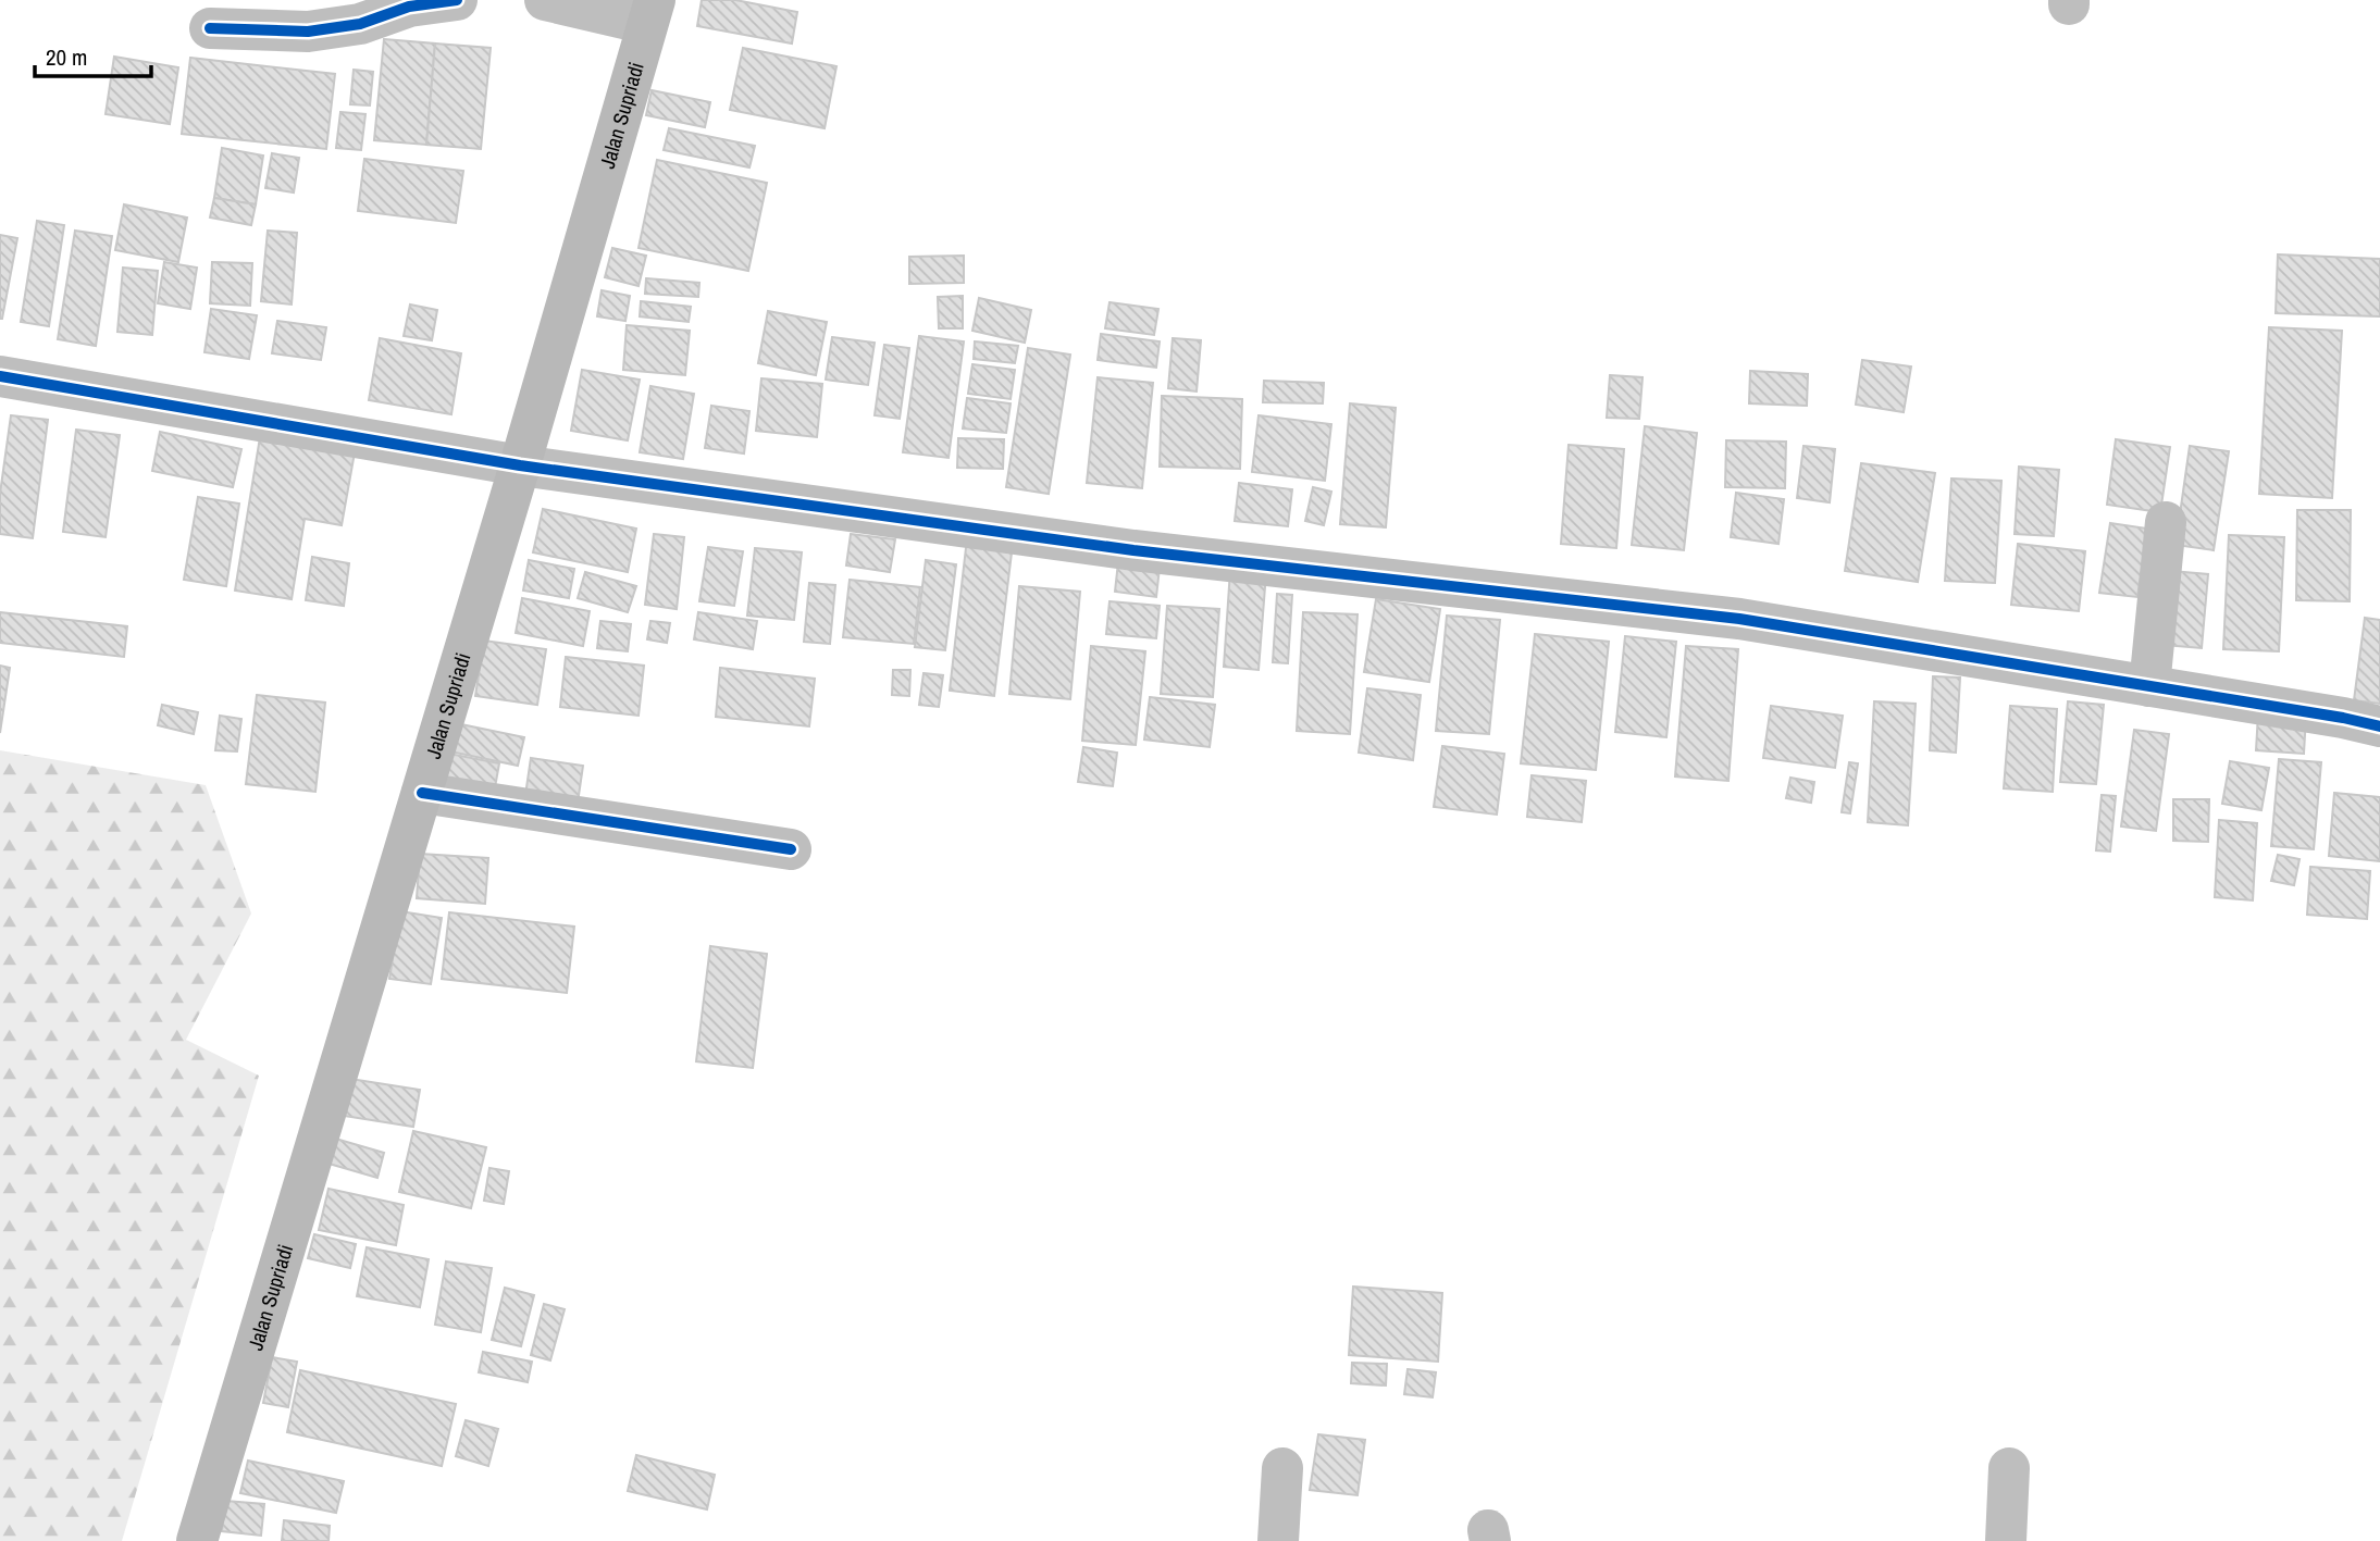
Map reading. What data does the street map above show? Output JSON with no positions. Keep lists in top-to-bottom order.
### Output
{
  "streets": {
    "main road": ["Jalan Supriadi"]
  },
  "scale_bar": "20 m"
}
